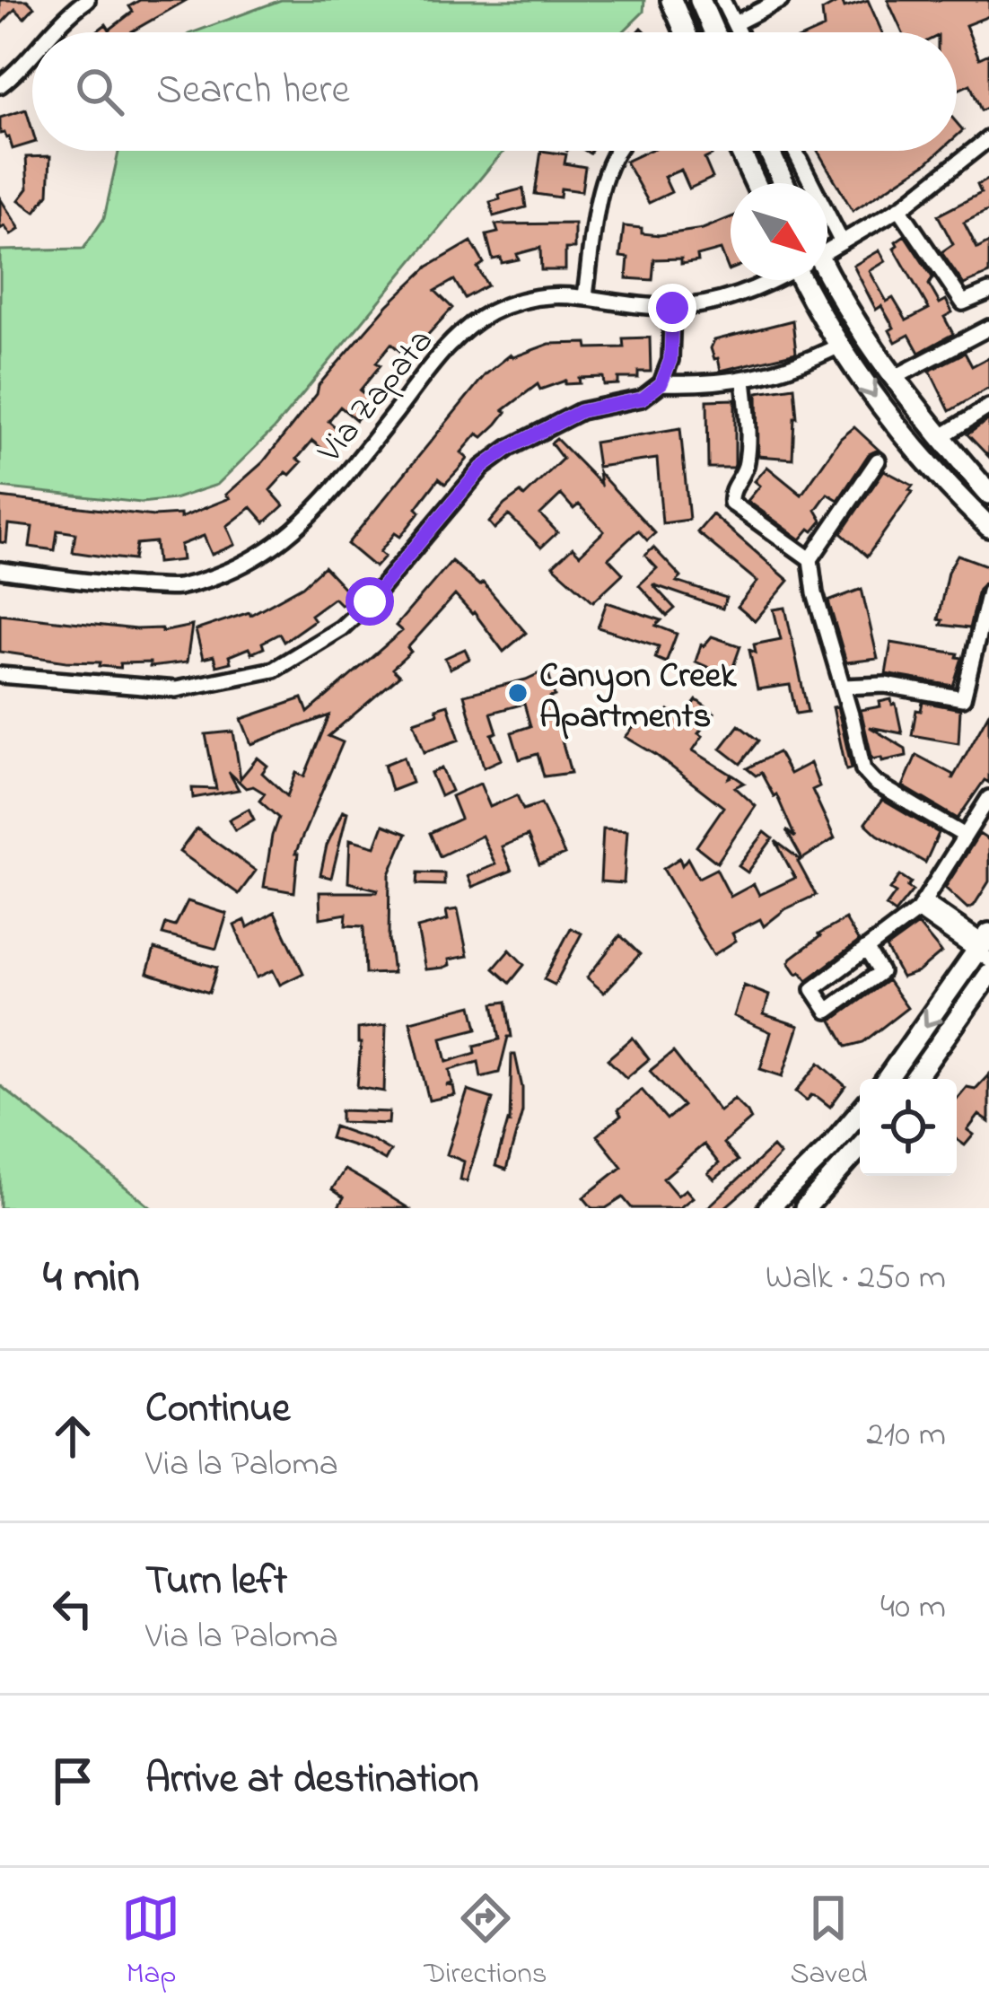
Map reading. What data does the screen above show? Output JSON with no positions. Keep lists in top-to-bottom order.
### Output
{
  "streets": {
    "street": ["Via Zapata"]
  },
  "places": ["Canyon Creek Apartments"],
  "north": "bottom right",
  "page": {
    "search": "Search here",
    "heading": ["4 min", "Walk · 250 m"],
    "list": [
      ["Continue", "Via la Paloma", "210 m"],
      ["Turn left", "Via la Paloma", "40 m"],
      "Arrive at destination"
    ],
    "nav": ["Map", "Directions", "Saved"]
  }
}
